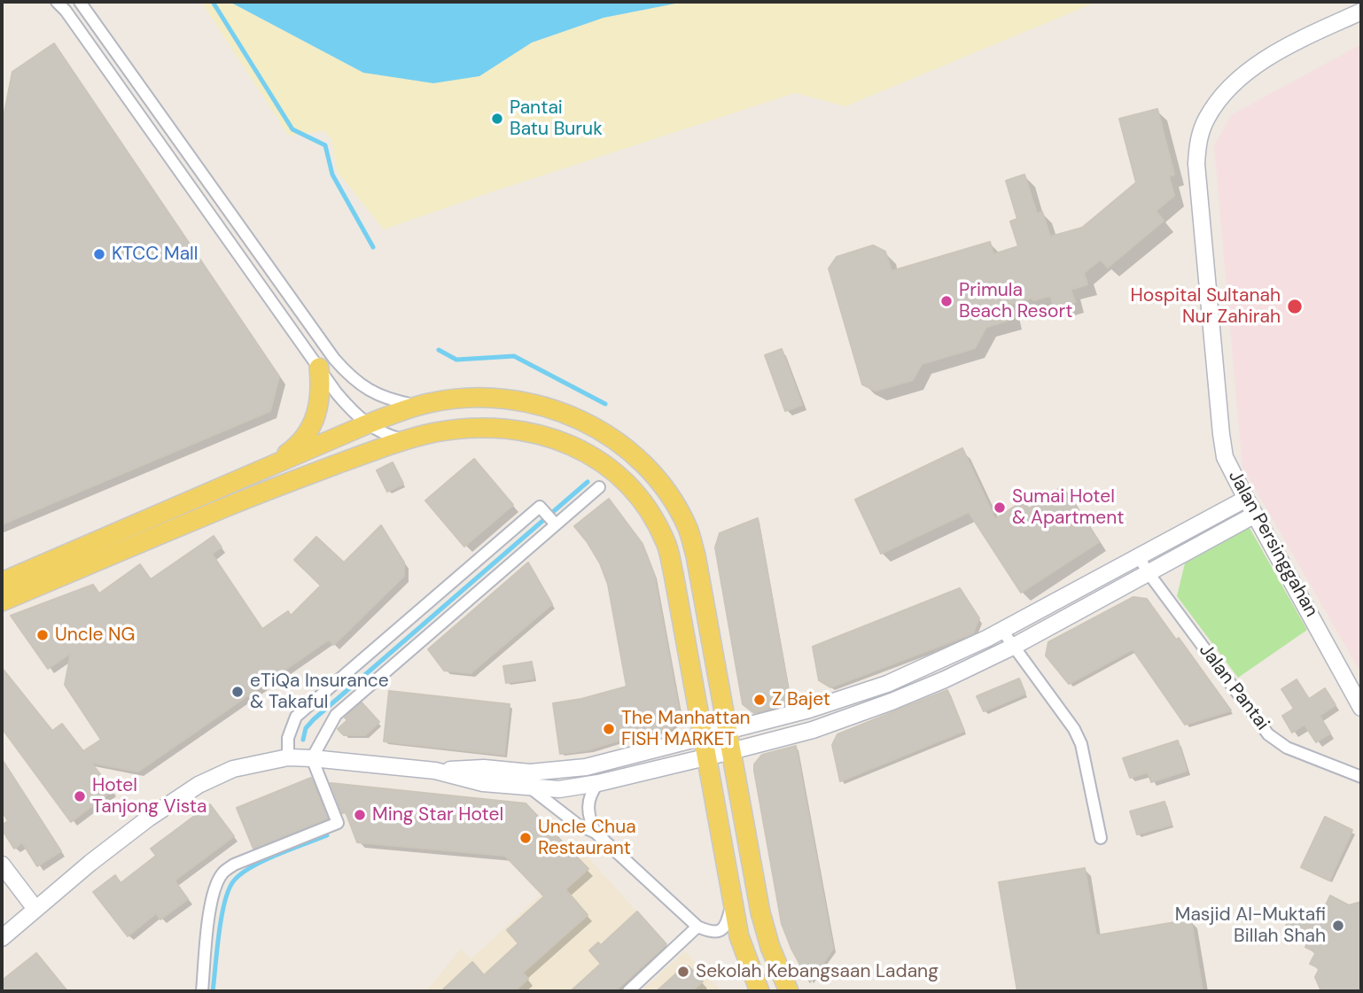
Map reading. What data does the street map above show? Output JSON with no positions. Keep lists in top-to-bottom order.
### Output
{
  "streets": {
    "street": ["Jalan Persinggahan", "Jalan Pantai"]
  },
  "places": [
    "Pantai Batu Buruk",
    "KTCC Mall",
    "Primula Beach Resort",
    "Hospital Sultanah Nur Zahirah",
    "Sumai Hotel & Apartment",
    "Uncle NG",
    "eTiQa Insurance & Takaful",
    "Z Bajet",
    "The Manhattan FISH MARKET",
    "Hotel Tanjong Vista",
    "Ming Star Hotel",
    "Uncle Chua Restaurant",
    "Masjid Al-Muktafi Billah Shah",
    "Sekolah Kebangsaan Ladang"
  ]
}
